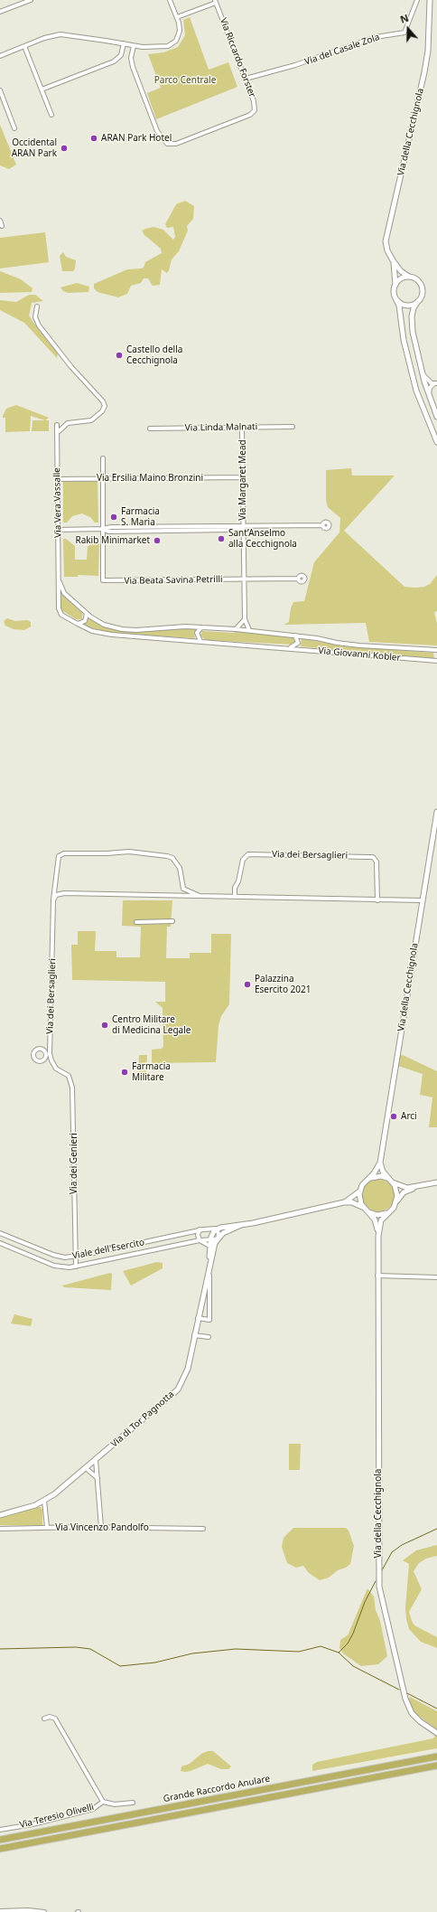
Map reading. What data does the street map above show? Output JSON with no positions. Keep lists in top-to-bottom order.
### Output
{
  "streets": {
    "highway": ["Grande Raccordo Anulare"],
    "street": [
      "Via del Casale Zola",
      "Via Riccardo Forster",
      "Via della Cecchignola",
      "Via Linda Malnati",
      "Via Ersilia Maino Bronzini",
      "Via Margaret Mead",
      "Via Vera Vassalle",
      "Via Beata Savina Petrilli",
      "Via Giovanni Kobler",
      "Via dei Bersaglieri",
      "Via dei Genieri",
      "Viale dell'Esercito",
      "Via di Tor Pagnotta",
      "Via Vincenzo Pandolfo",
      "Via Teresio Olivelli"
    ]
  },
  "crossings": [
    ["Via del Casale Zola", "Via Riccardo Forster"],
    ["Via della Cecchignola", "Via dei Bersaglieri"],
    ["Via Linda Malnati", "Via Margaret Mead"],
    ["Via Ersilia Maino Bronzini", "Via Margaret Mead"],
    ["Via Ersilia Maino Bronzini", "Via Vera Vassalle"],
    ["Via Margaret Mead", "Via Beata Savina Petrilli"],
    ["Via Margaret Mead", "Via Giovanni Kobler"],
    ["Via Vera Vassalle", "Via Giovanni Kobler"],
    ["Via dei Bersaglieri", "Via dei Genieri"],
    ["Via dei Genieri", "Viale dell'Esercito"],
    ["Viale dell'Esercito", "Via di Tor Pagnotta"]
  ],
  "parks": ["Parco Centrale"],
  "places": [
    "ARAN Park Hotel",
    "Occidental ARAN Park",
    "Castello della Cecchignola",
    "Farmacia S. Maria",
    "Sant’Anselmo alla Cecchignola",
    "Rakib Minimarket",
    "Palazzina Esercito 2021",
    "Centro Militare di Medicina Legale",
    "Farmacia Militare",
    "Arci"
  ],
  "north": "top"
}
